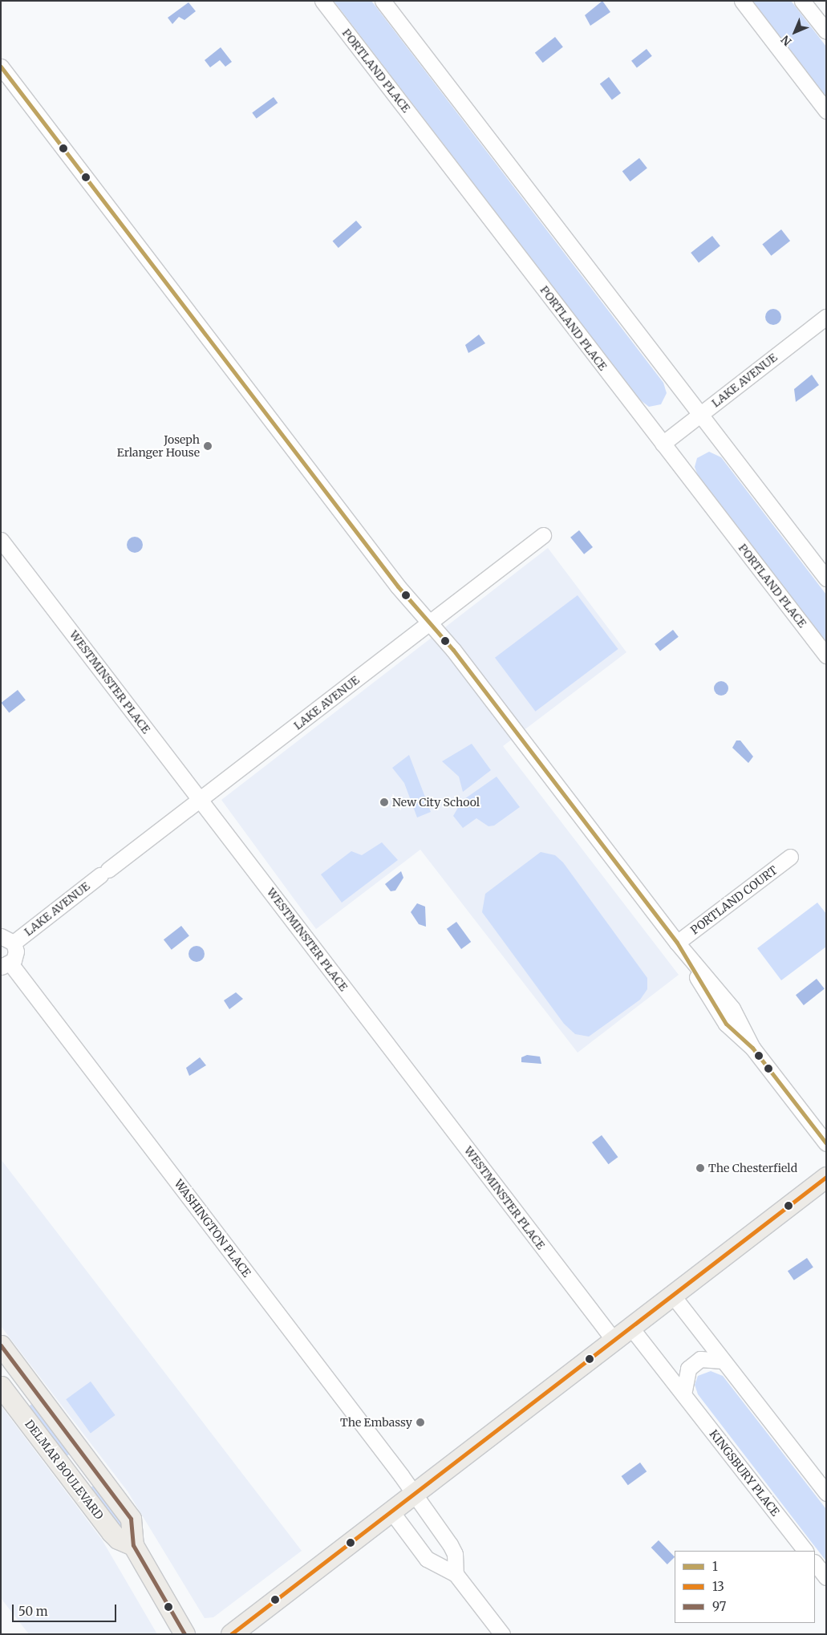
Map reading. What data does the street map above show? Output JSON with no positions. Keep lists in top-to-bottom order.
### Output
{
  "streets": {
    "main road": ["DELMAR BOULEVARD"],
    "street": [
      "PORTLAND PLACE",
      "LAKE AVENUE",
      "WESTMINSTER PLACE",
      "PORTLAND COURT",
      "WASHINGTON PLACE",
      "KINGSBURY PLACE"
    ]
  },
  "crossings": [
    ["PORTLAND PLACE", "LAKE AVENUE"],
    ["LAKE AVENUE", "WESTMINSTER PLACE"]
  ],
  "places": [
    "Joseph Erlanger House",
    "New City School",
    "The Chesterfield",
    "The Embassy"
  ],
  "lines": ["transit line 1", "transit line 13", "transit line 97"],
  "legend": ["1", "13", "97"],
  "scale_bar": "50 m",
  "north": "bottom left"
}
